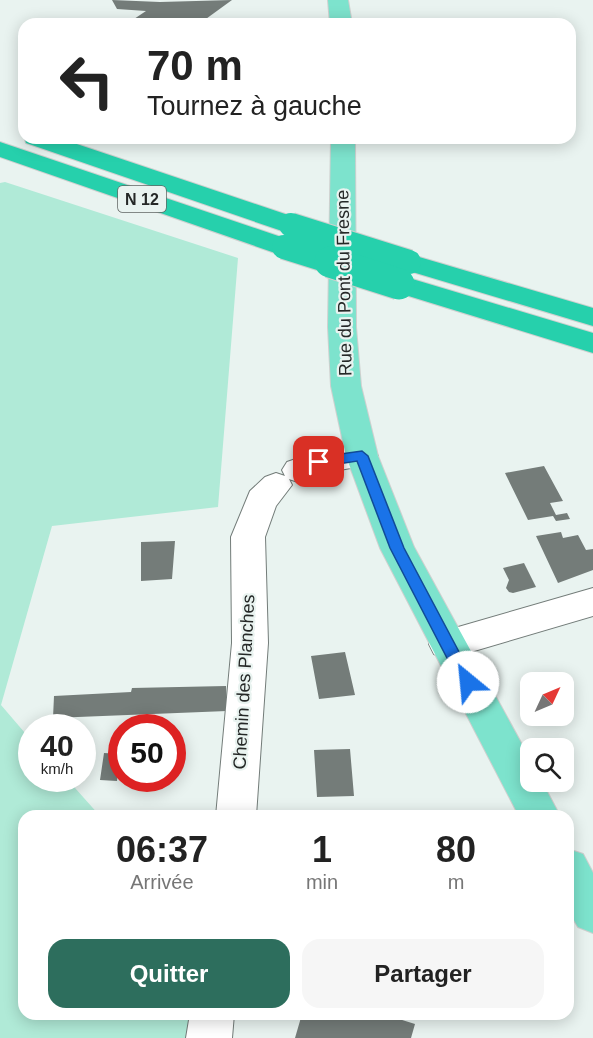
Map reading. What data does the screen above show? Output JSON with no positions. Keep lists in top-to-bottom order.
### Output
{
  "streets": {
    "highway": ["N 12"],
    "main road": ["Rue du Pont du Fresne"],
    "street": ["Chemin des Planches"]
  },
  "crossings": [
    ["Rue du Pont du Fresne", "Chemin des Planches"]
  ],
  "north": "top right",
  "page": {
    "turn": ["70 m", "Tournez à gauche"],
    "speed": "40 km/h",
    "limit": "50",
    "eta": [
      "06:37",
      "Arrivée",
      "1",
      "min",
      "80",
      "m"
    ],
    "buttons": ["Quitter", "Partager"]
  }
}
